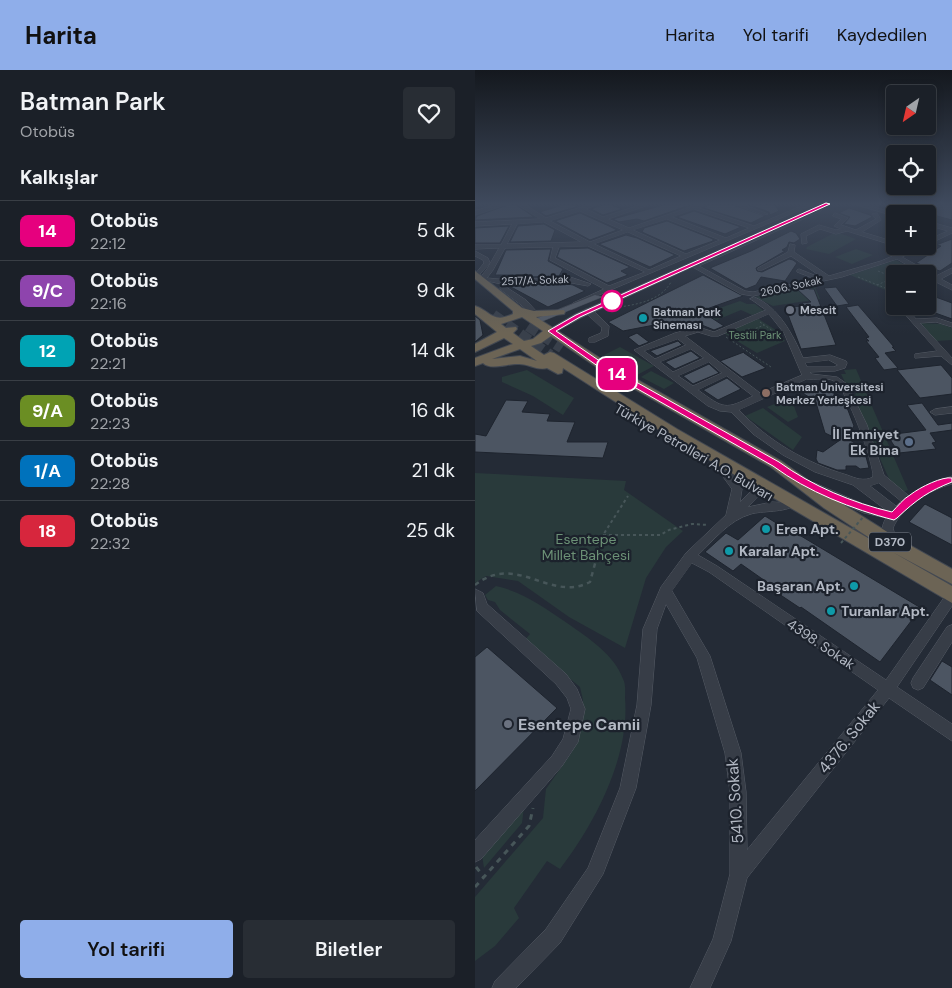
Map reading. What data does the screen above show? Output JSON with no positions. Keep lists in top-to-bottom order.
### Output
{
  "streets": {
    "highway": ["Türkiye Petrolleri A.O. Bulvarı", "D370"],
    "street": [
      "2517/A. Sokak",
      "2606. Sokak",
      "4398. Sokak",
      "4376. Sokak",
      "5410. Sokak"
    ]
  },
  "crossings": [
    ["Türkiye Petrolleri A.O. Bulvarı", "4376. Sokak"],
    ["4398. Sokak", "4376. Sokak"],
    ["4376. Sokak", "5410. Sokak"]
  ],
  "parks": ["Testili Park", "Esentepe Millet Bahçesi"],
  "places": [
    "Mescit",
    "Batman Park Sineması",
    "Batman Üniversitesi Merkez Yerleşkesi",
    "İl Emniyet Ek Bina",
    "Eren Apt.",
    "Karalar Apt.",
    "Başaran Apt.",
    "Turanlar Apt.",
    "Esentepe Camii"
  ],
  "lines": ["bus line 14"],
  "north": "bottom left",
  "page": {
    "header": "Harita",
    "nav": ["Harita", "Yol tarifi", "Kaydedilen"],
    "heading": [
      ["Batman Park", "Otobüs"],
      "Kalkışlar"
    ],
    "on_map": "14",
    "map_buttons": ["+", "−"],
    "list": [
      {
        "mark": "14",
        "name": "Otobüs",
        "note": "22:12",
        "value": "5 dk"
      },
      {
        "mark": "9/C",
        "name": "Otobüs",
        "note": "22:16",
        "value": "9 dk"
      },
      {
        "mark": "12",
        "name": "Otobüs",
        "note": "22:21",
        "value": "14 dk"
      },
      {
        "mark": "9/A",
        "name": "Otobüs",
        "note": "22:23",
        "value": "16 dk"
      },
      {
        "mark": "1/A",
        "name": "Otobüs",
        "note": "22:28",
        "value": "21 dk"
      },
      {
        "mark": "18",
        "name": "Otobüs",
        "note": "22:32",
        "value": "25 dk"
      }
    ],
    "buttons": ["Yol tarifi", "Biletler"]
  }
}
